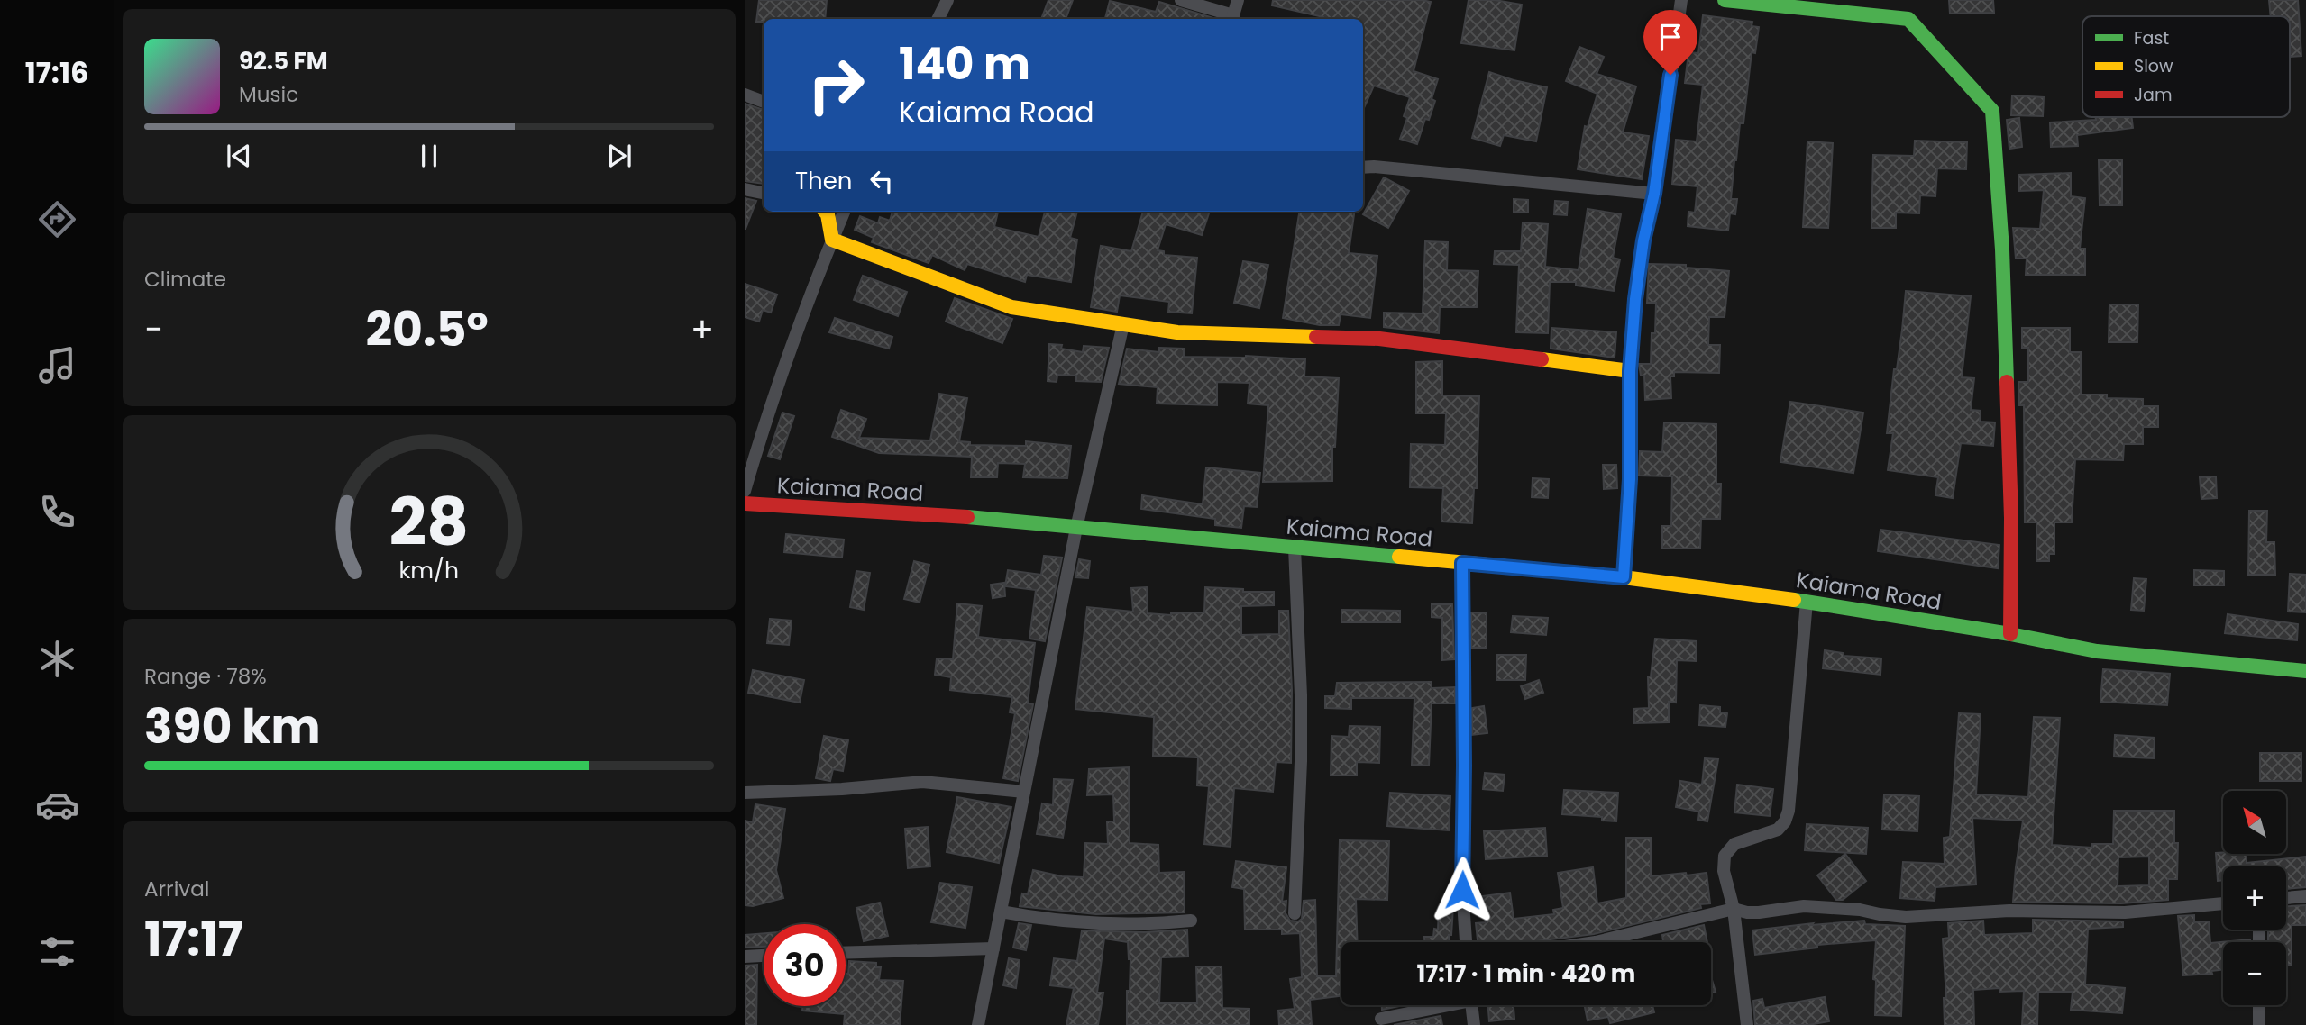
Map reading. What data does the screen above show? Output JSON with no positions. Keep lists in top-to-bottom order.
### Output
{
  "streets": {
    "main road": ["Kaiama Road"]
  },
  "legend": ["Fast", "Slow", "Jam"],
  "north": "top left",
  "page": {
    "tabs": "17:16",
    "turn": ["140 m", "Kaiama Road"],
    "song": ["92.5 FM", "Music"],
    "then": "Then",
    "tile": [
      "Climate",
      ["Range · 78%", "390 km"],
      ["Arrival", "17:17"]
    ],
    "heat": ["−", "20.5°", "+"],
    "map_buttons": ["+", "−"],
    "limit": "30",
    "trip": "17:17 · 1 min · 420 m",
    "gauge": ["28", "km/h"]
  }
}
